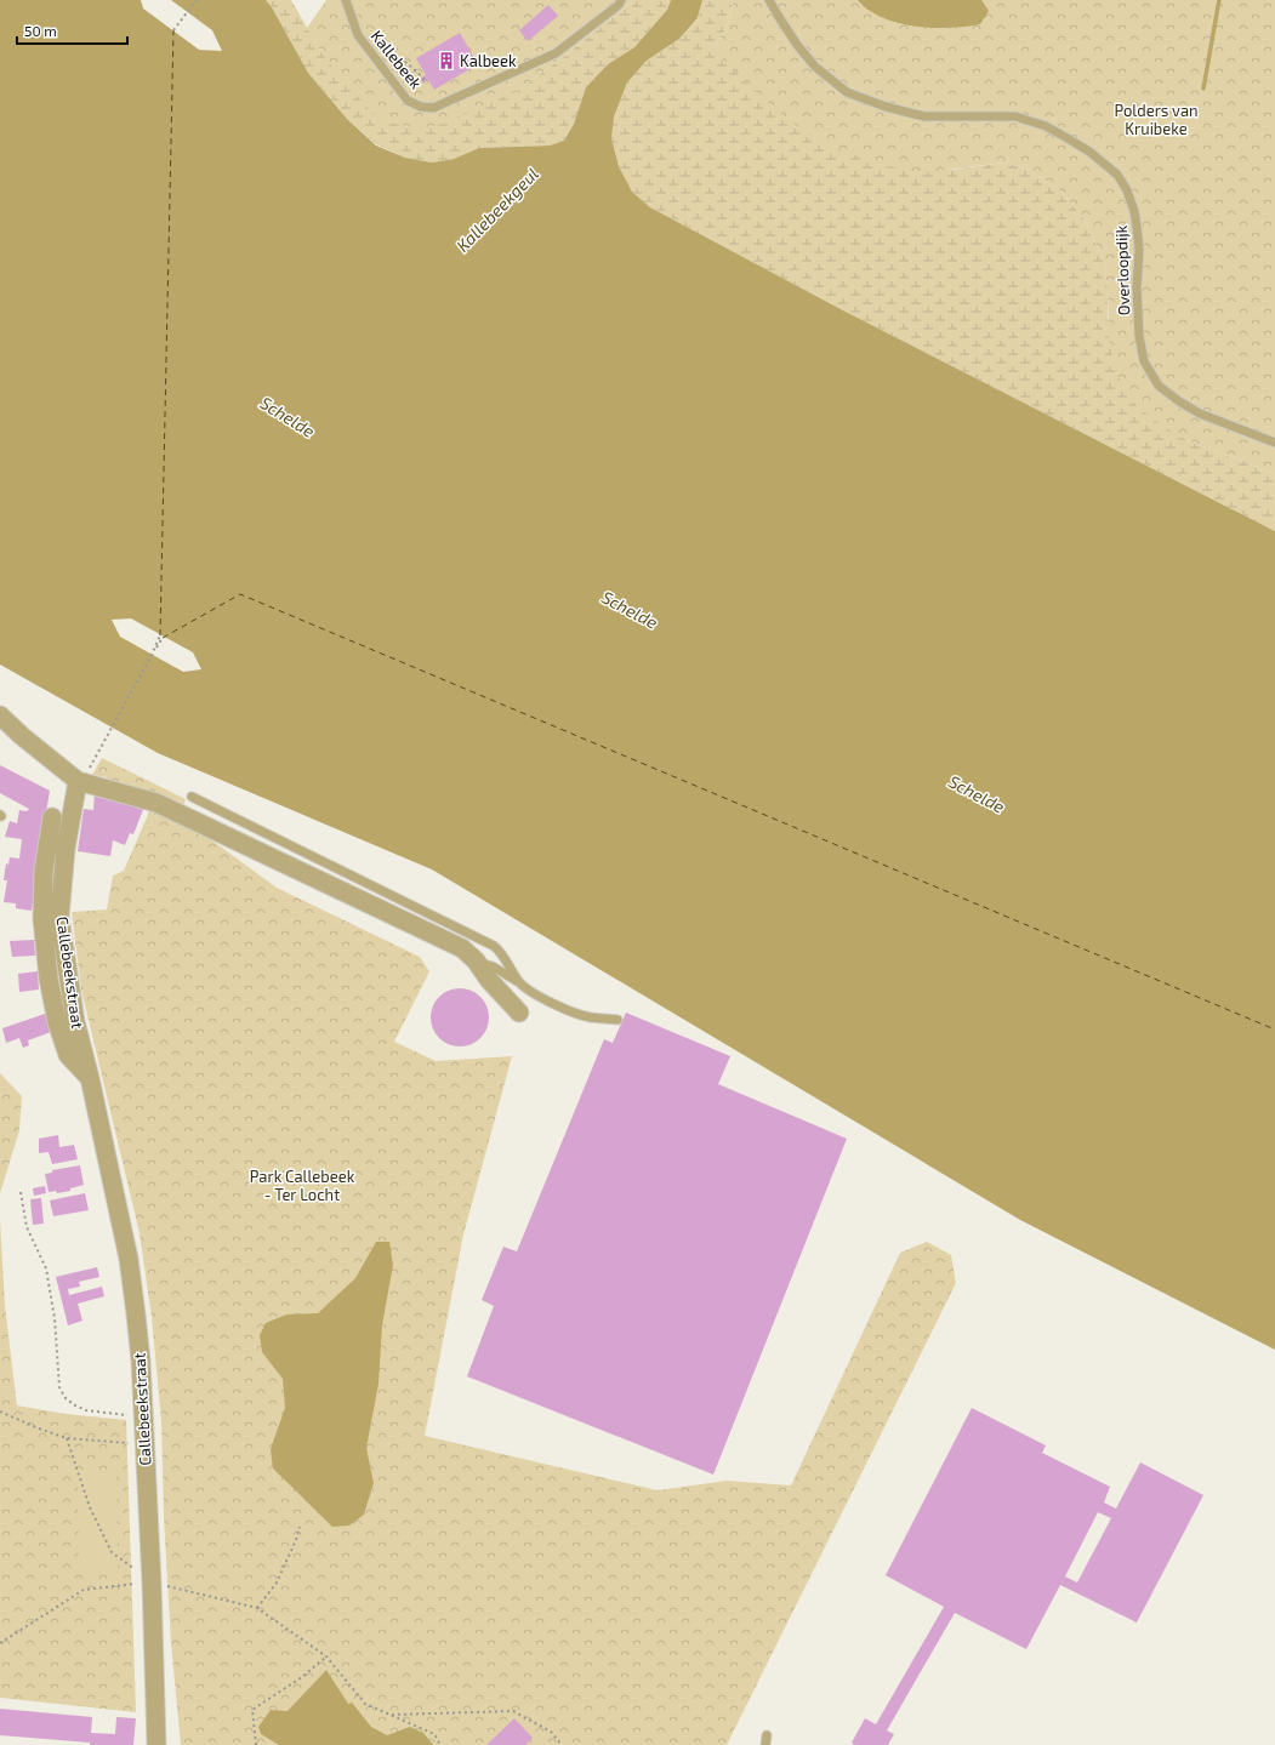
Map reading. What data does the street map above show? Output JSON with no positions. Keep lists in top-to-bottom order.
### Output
{
  "streets": {
    "street": ["Callebeekstraat"],
    "lane": ["Kallebeek", "Overloopdijk"]
  },
  "water": ["Kallebeekgeul", "Schelde"],
  "parks": ["Polders van Kruibeke", "Park Callebeek - Ter Locht"],
  "places": {
    "building": ["Kalbeek"]
  },
  "scale_bar": "50 m"
}
